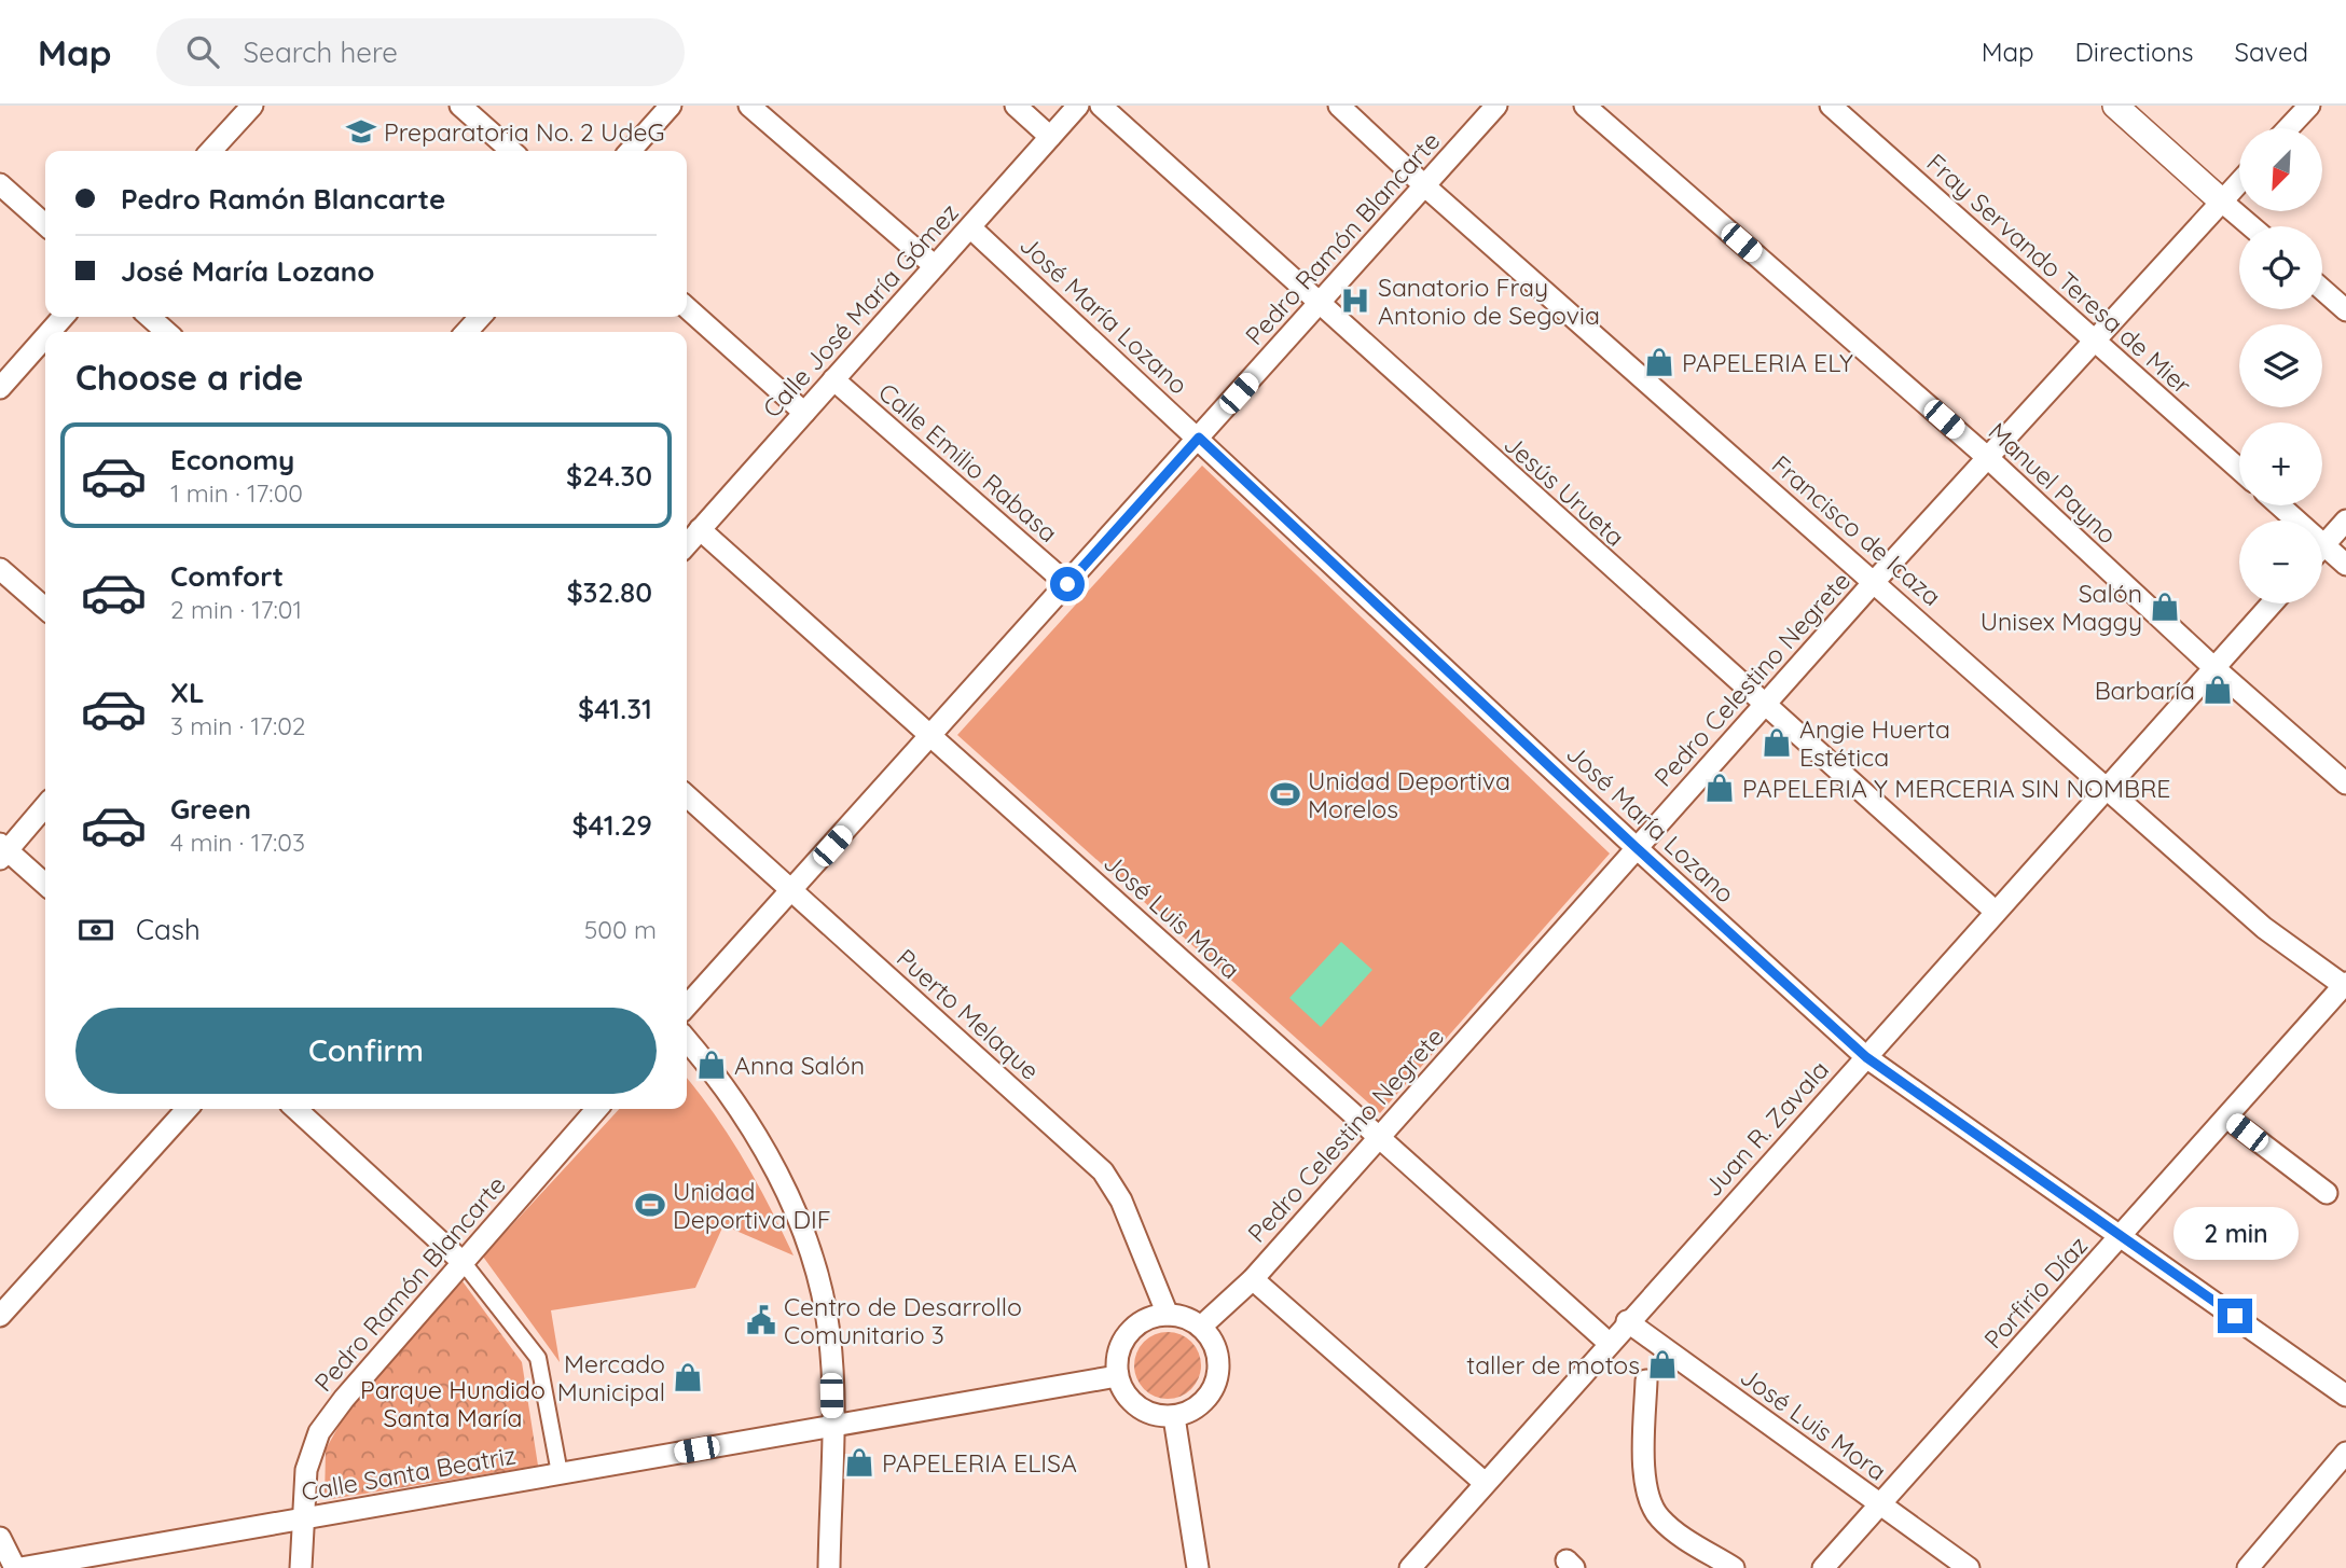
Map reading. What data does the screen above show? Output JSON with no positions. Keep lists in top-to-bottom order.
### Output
{
  "streets": {
    "street": [
      "Pedro Ramón Blancarte",
      "Fray Servando Teresa de Mier",
      "Calle José María Gómez",
      "José María Lozano",
      "Calle Emilio Rabasa",
      "Manuel Payno",
      "Jesús Urueta",
      "Francisco de Icaza",
      "Pedro Celestino Negrete",
      "José Luis Mora",
      "Puerto Melaque",
      "Juan R. Zavala",
      "Porfirio Díaz",
      "Calle Santa Beatriz"
    ]
  },
  "crossings": [
    ["Pedro Ramón Blancarte", "José María Lozano"],
    ["Pedro Ramón Blancarte", "Calle Emilio Rabasa"],
    ["Pedro Ramón Blancarte", "Jesús Urueta"],
    ["Pedro Ramón Blancarte", "Francisco de Icaza"],
    ["Pedro Ramón Blancarte", "José Luis Mora"],
    ["Pedro Ramón Blancarte", "Puerto Melaque"],
    ["Pedro Ramón Blancarte", "Calle Santa Beatriz"],
    ["Fray Servando Teresa de Mier", "Pedro Celestino Negrete"],
    ["Calle José María Gómez", "José María Lozano"],
    ["Calle José María Gómez", "Calle Emilio Rabasa"],
    ["Calle José María Gómez", "José Luis Mora"],
    ["José María Lozano", "Pedro Celestino Negrete"],
    ["José María Lozano", "Juan R. Zavala"],
    ["José María Lozano", "Porfirio Díaz"],
    ["Manuel Payno", "Pedro Celestino Negrete"],
    ["Manuel Payno", "Juan R. Zavala"],
    ["Jesús Urueta", "Pedro Celestino Negrete"],
    ["Jesús Urueta", "Juan R. Zavala"],
    ["Francisco de Icaza", "Pedro Celestino Negrete"],
    ["Francisco de Icaza", "Juan R. Zavala"],
    ["Francisco de Icaza", "Porfirio Díaz"],
    ["Pedro Celestino Negrete", "José Luis Mora"],
    ["Pedro Celestino Negrete", "Puerto Melaque"],
    ["Pedro Celestino Negrete", "Calle Santa Beatriz"],
    ["José Luis Mora", "Juan R. Zavala"],
    ["José Luis Mora", "Porfirio Díaz"],
    ["Puerto Melaque", "Calle Santa Beatriz"]
  ],
  "parks": ["Parque Hundido Santa María"],
  "places": {
    "school or university": ["Preparatoria No. 2 UdeG"],
    "hospital": ["Sanatorio Fray Antonio de Segovia"],
    "shop": [
      "PAPELERIA ELY",
      "Salón Unisex Maggy",
      "Barbaría",
      "Angie Huerta Estética",
      "PAPELERIA Y MERCERIA SIN NOMBRE",
      "Anna Salón",
      "taller de motos",
      "Mercado Municipal",
      "PAPELERIA ELISA"
    ],
    "sports": ["Unidad Deportiva Morelos", "Unidad Deportiva DIF"],
    "public building": ["Centro de Desarrollo Comunitario 3"]
  },
  "north": "bottom left",
  "page": {
    "header": "Map",
    "search": "Search here",
    "nav": ["Map", "Directions", "Saved"],
    "map_buttons": ["+", "−"],
    "banner": ["Pedro Ramón Blancarte", "José María Lozano"],
    "heading": "Choose a ride",
    "list": [
      {
        "name": "Economy",
        "note": "1 min · 17:00",
        "value": "$24.30"
      },
      {
        "name": "Comfort",
        "note": "2 min · 17:01",
        "value": "$32.80"
      },
      {
        "name": "XL",
        "note": "3 min · 17:02",
        "value": "$41.31"
      },
      {
        "name": "Green",
        "note": "4 min · 17:03",
        "value": "$41.29"
      }
    ],
    "pay": ["Cash", "500 m"],
    "buttons": "Confirm",
    "bubble": "2 min"
  }
}
